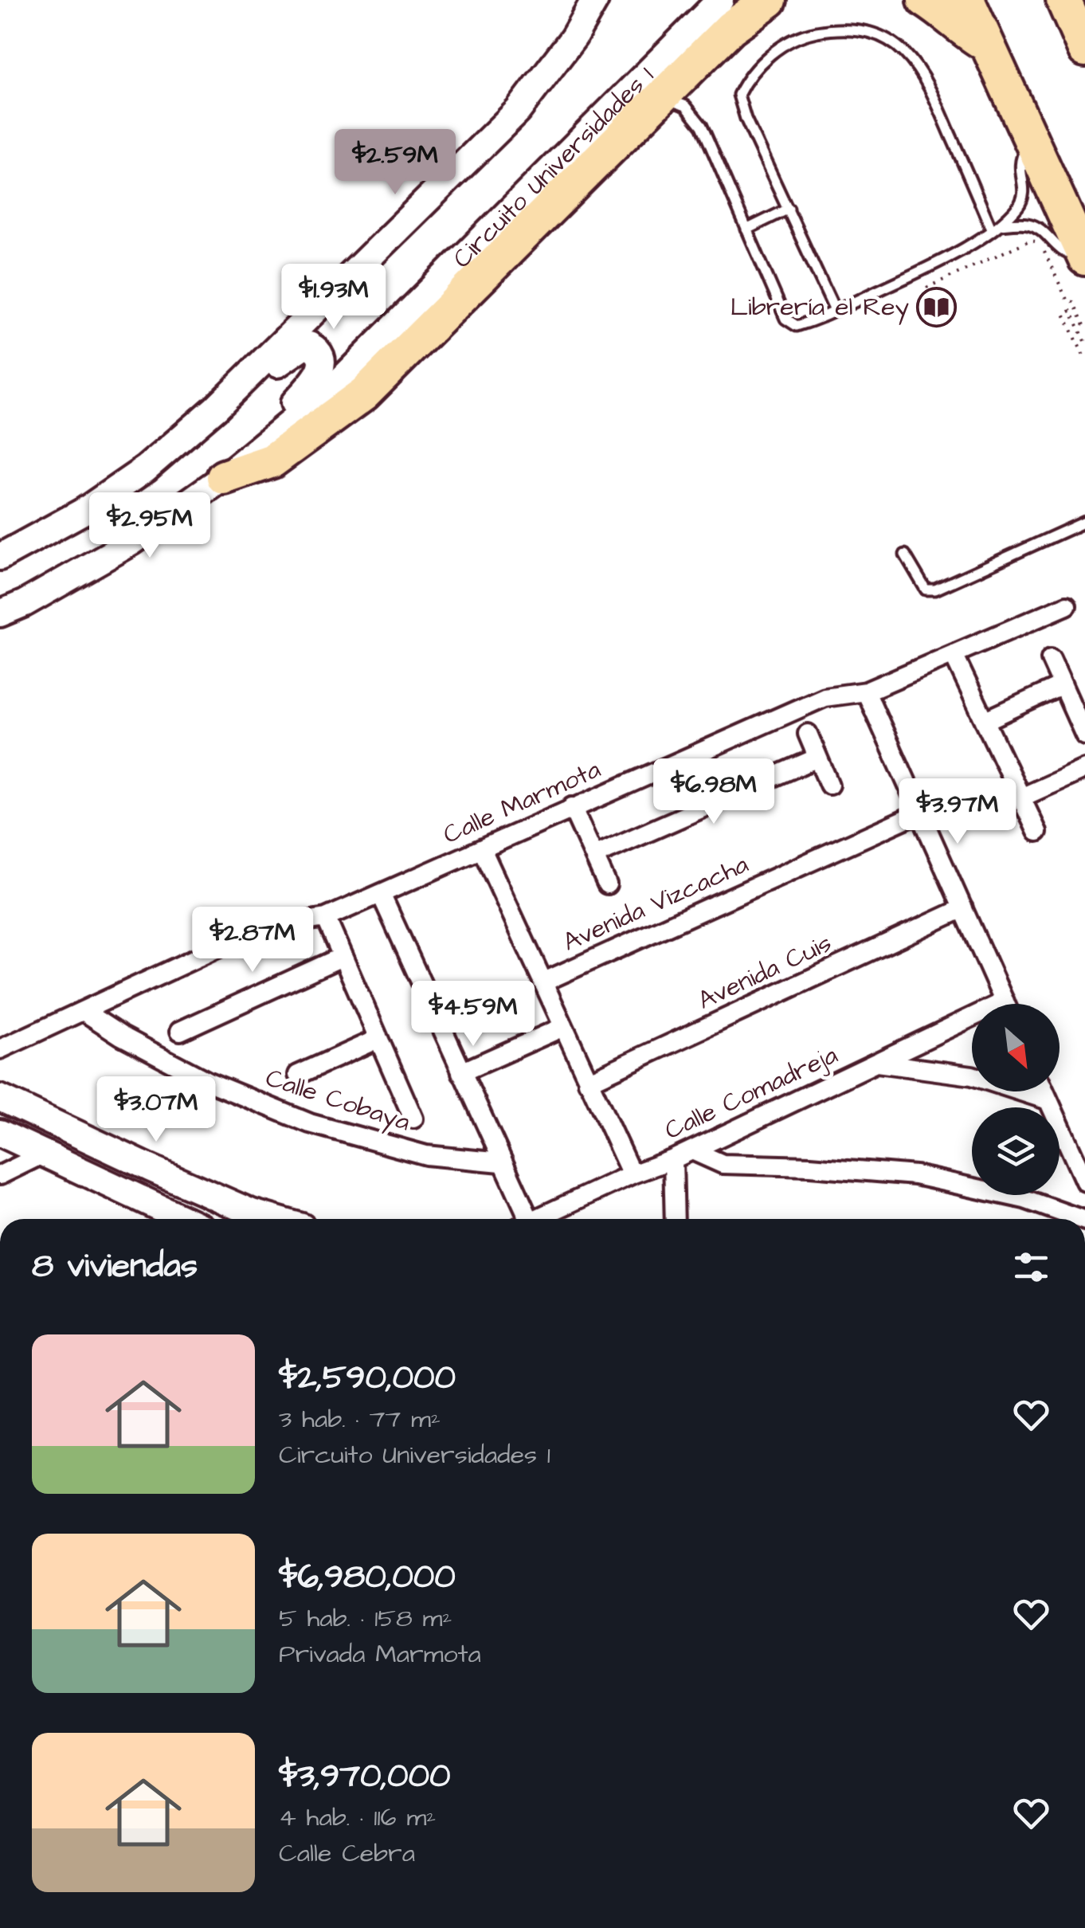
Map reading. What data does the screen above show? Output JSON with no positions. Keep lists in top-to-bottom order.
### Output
{
  "streets": {
    "main road": ["Circuito Universidades 1"],
    "street": [
      "Calle Marmota",
      "Avenida Vizcacha",
      "Avenida Cuis",
      "Calle Comadreja",
      "Calle Cobaya"
    ]
  },
  "crossings": [
    ["Calle Marmota", "Calle Cobaya"]
  ],
  "places": {
    "library": ["Librería el Rey"]
  },
  "north": "bottom right",
  "page": {
    "price": [
      "$2.59M",
      "$1.93M",
      "$2.95M",
      "$6.98M",
      "$3.97M",
      "$2.87M",
      "$4.59M",
      "$3.07M"
    ],
    "heading": "8 viviendas",
    "list": [
      {
        "name": "$2,590,000",
        "note": "3 hab. · 77 m² · Circuito Universidades 1"
      },
      {
        "name": "$6,980,000",
        "note": "5 hab. · 158 m² · Privada Marmota"
      },
      {
        "name": "$3,970,000",
        "note": "4 hab. · 116 m² · Calle Cebra"
      }
    ]
  }
}
